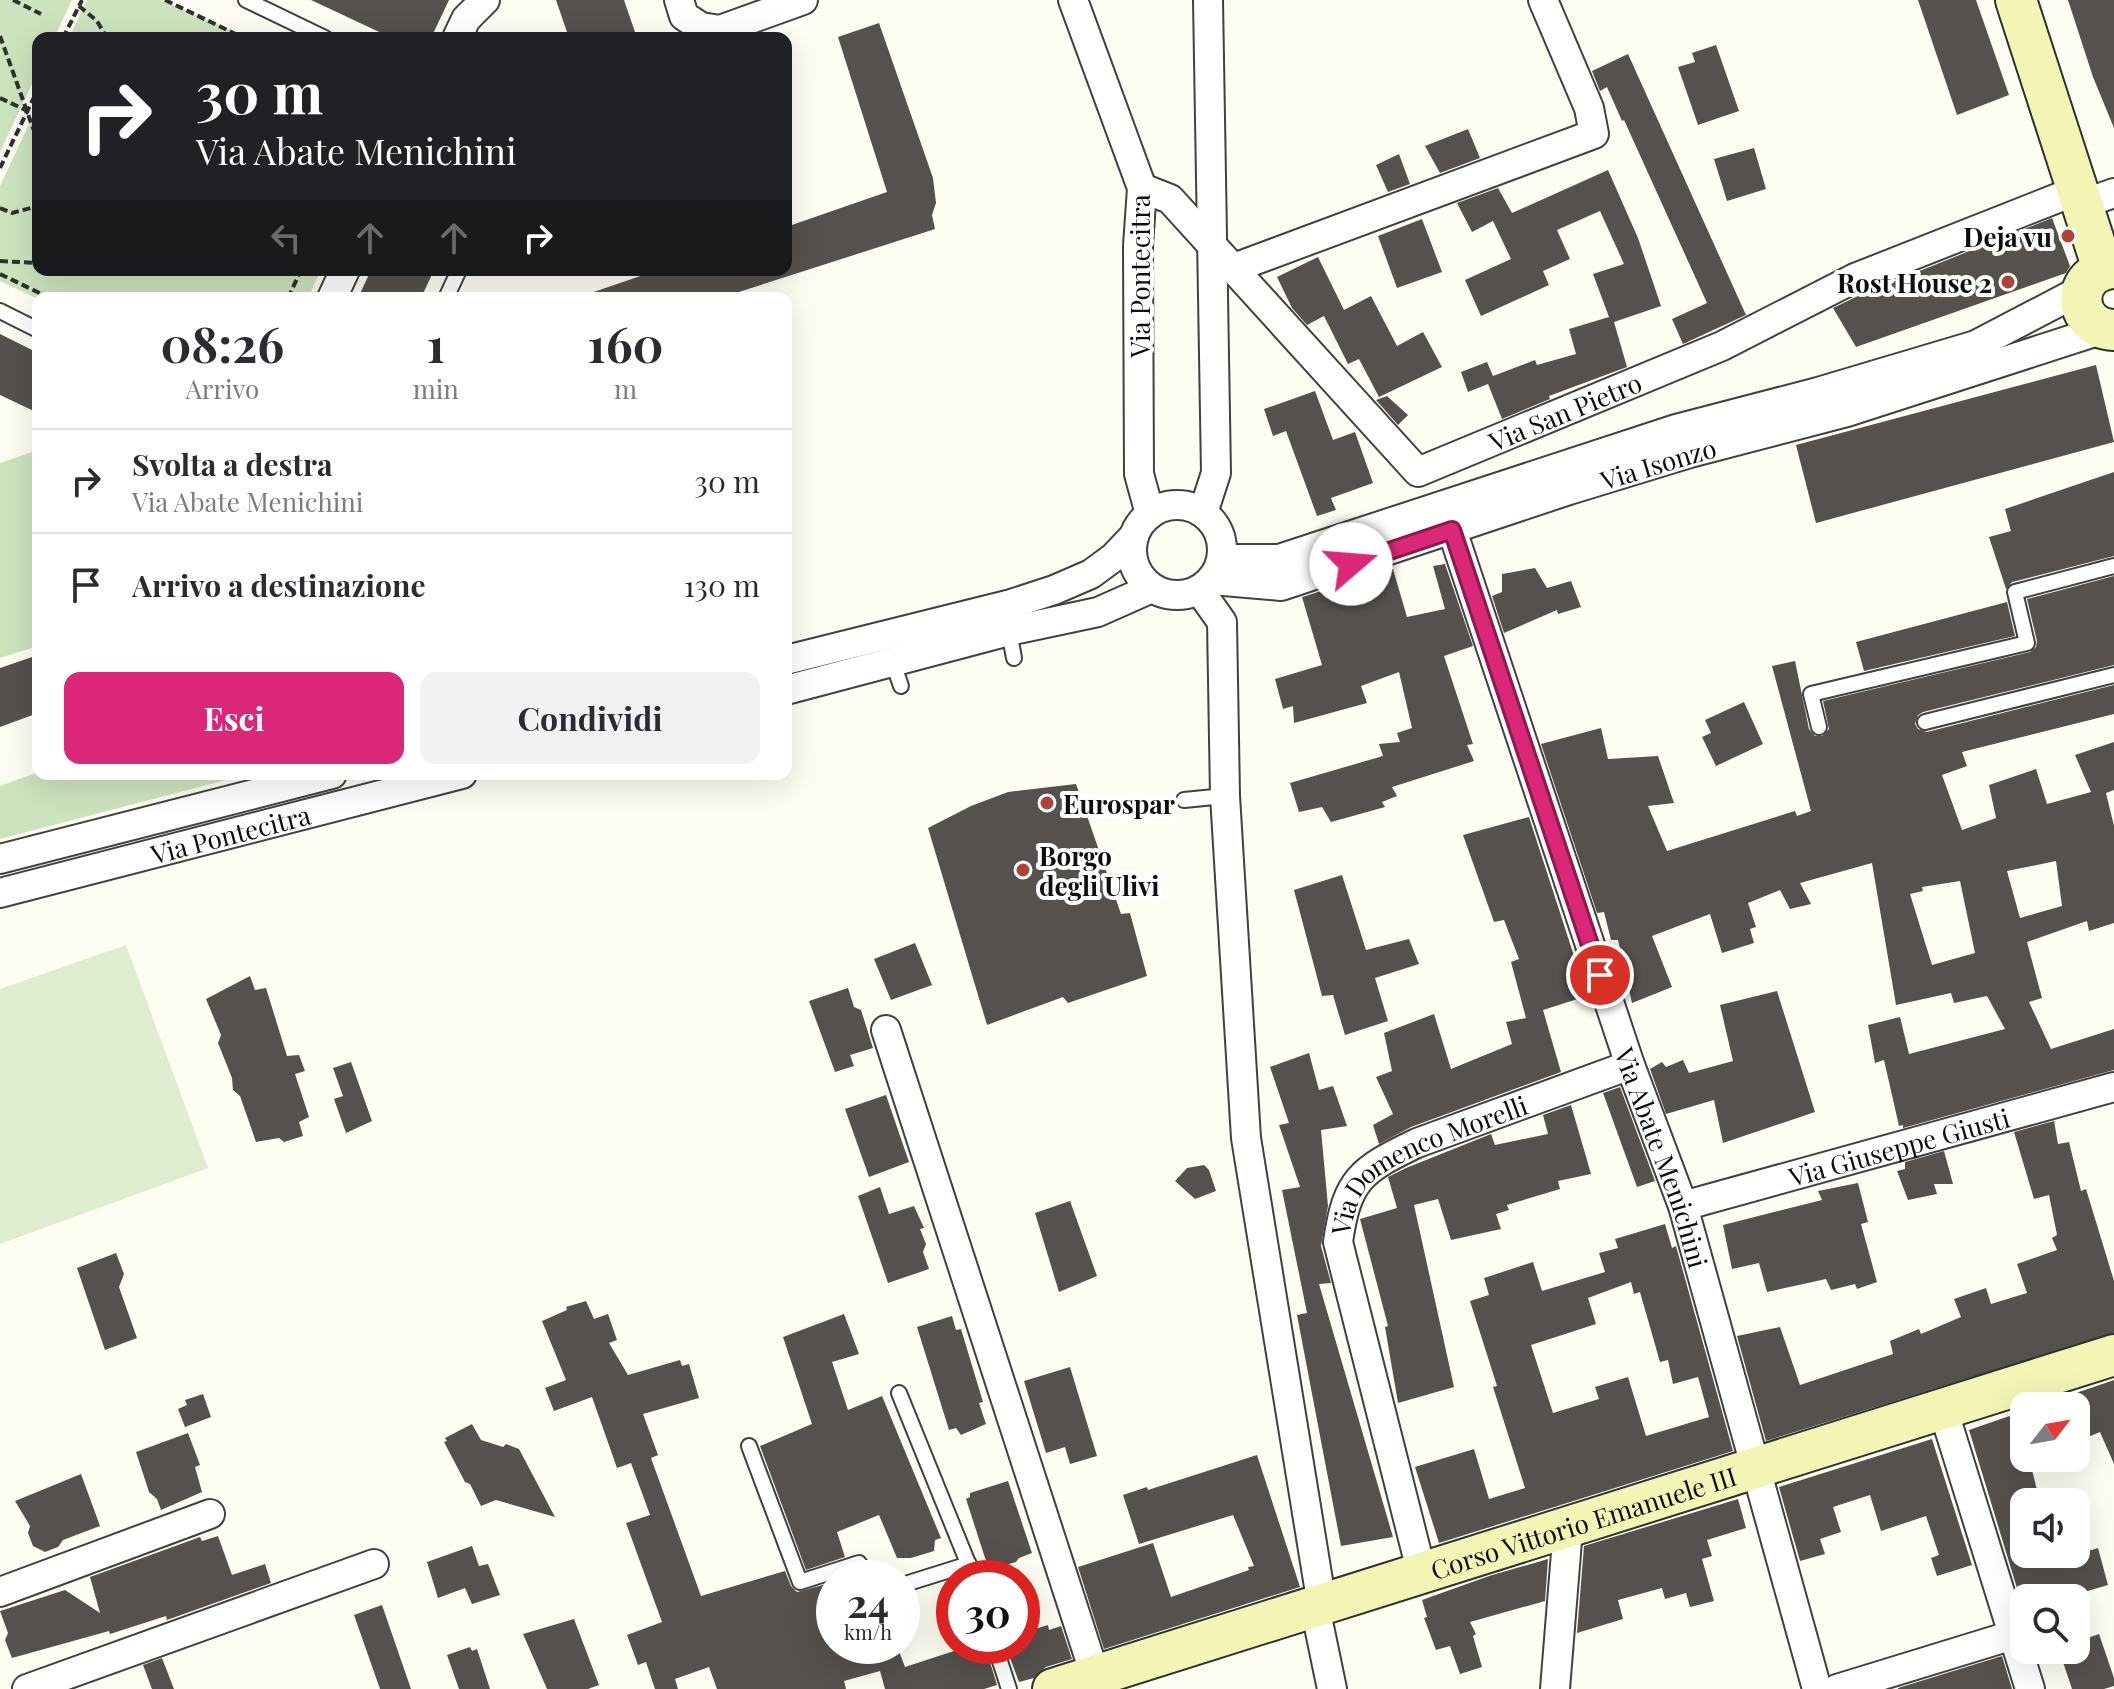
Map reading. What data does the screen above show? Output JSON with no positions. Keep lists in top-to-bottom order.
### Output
{
  "streets": {
    "street": [
      "Via Pontecitra",
      "Via San Pietro",
      "Via Isonzo",
      "Via Giuseppe Giusti",
      "Via Abate Menichini",
      "Via Domenco Morelli",
      "Corso Vittorio Emanuele III"
    ]
  },
  "crossings": [
    ["Via Pontecitra", "Via San Pietro"],
    ["Via Pontecitra", "Via Isonzo"],
    ["Via Isonzo", "Via Abate Menichini"],
    ["Via Giuseppe Giusti", "Via Abate Menichini"],
    ["Via Abate Menichini", "Via Domenco Morelli"],
    ["Via Abate Menichini", "Corso Vittorio Emanuele III"],
    ["Via Domenco Morelli", "Corso Vittorio Emanuele III"]
  ],
  "places": [
    "Deja vu",
    "Rost House 2",
    "Eurospar",
    "Borgo degli Ulivi"
  ],
  "north": "top right",
  "page": {
    "turn": ["30 m", "Via Abate Menichini"],
    "eta": [
      "08:26",
      "Arrivo",
      "1",
      "min",
      "160",
      "m"
    ],
    "list": [
      {
        "name": "Svolta a destra",
        "note": "Via Abate Menichini",
        "value": "30 m"
      },
      {
        "name": "Arrivo a destinazione",
        "value": "130 m"
      }
    ],
    "buttons": ["Esci", "Condividi"],
    "speed": "24 km/h",
    "limit": "30"
  }
}
